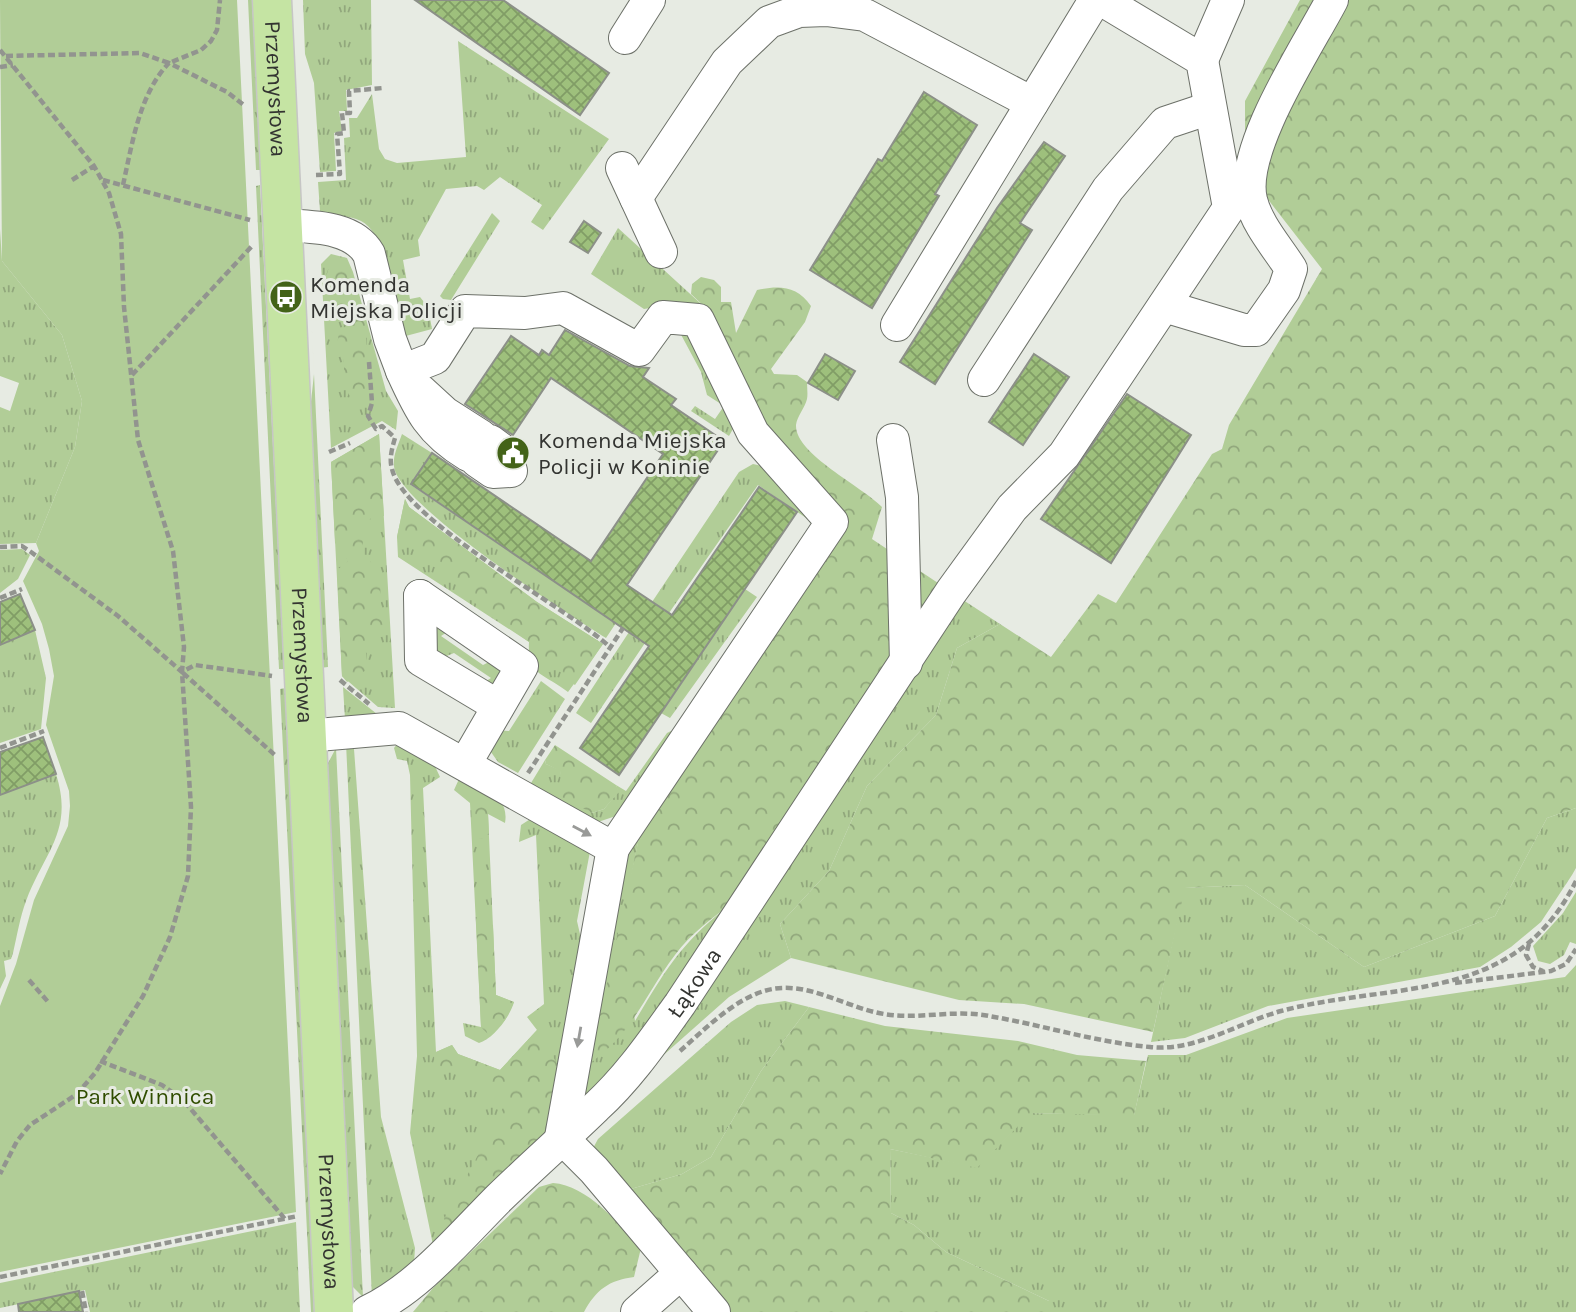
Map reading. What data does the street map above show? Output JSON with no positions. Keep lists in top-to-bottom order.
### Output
{
  "streets": {
    "main road": ["Przemysłowa"],
    "lane": ["Łąkowa"]
  },
  "parks": ["Park Winnica"],
  "places": {
    "bus stop": ["Komenda Miejska Policji"],
    "public building": ["Komenda Miejska Policji w Koninie"]
  }
}
